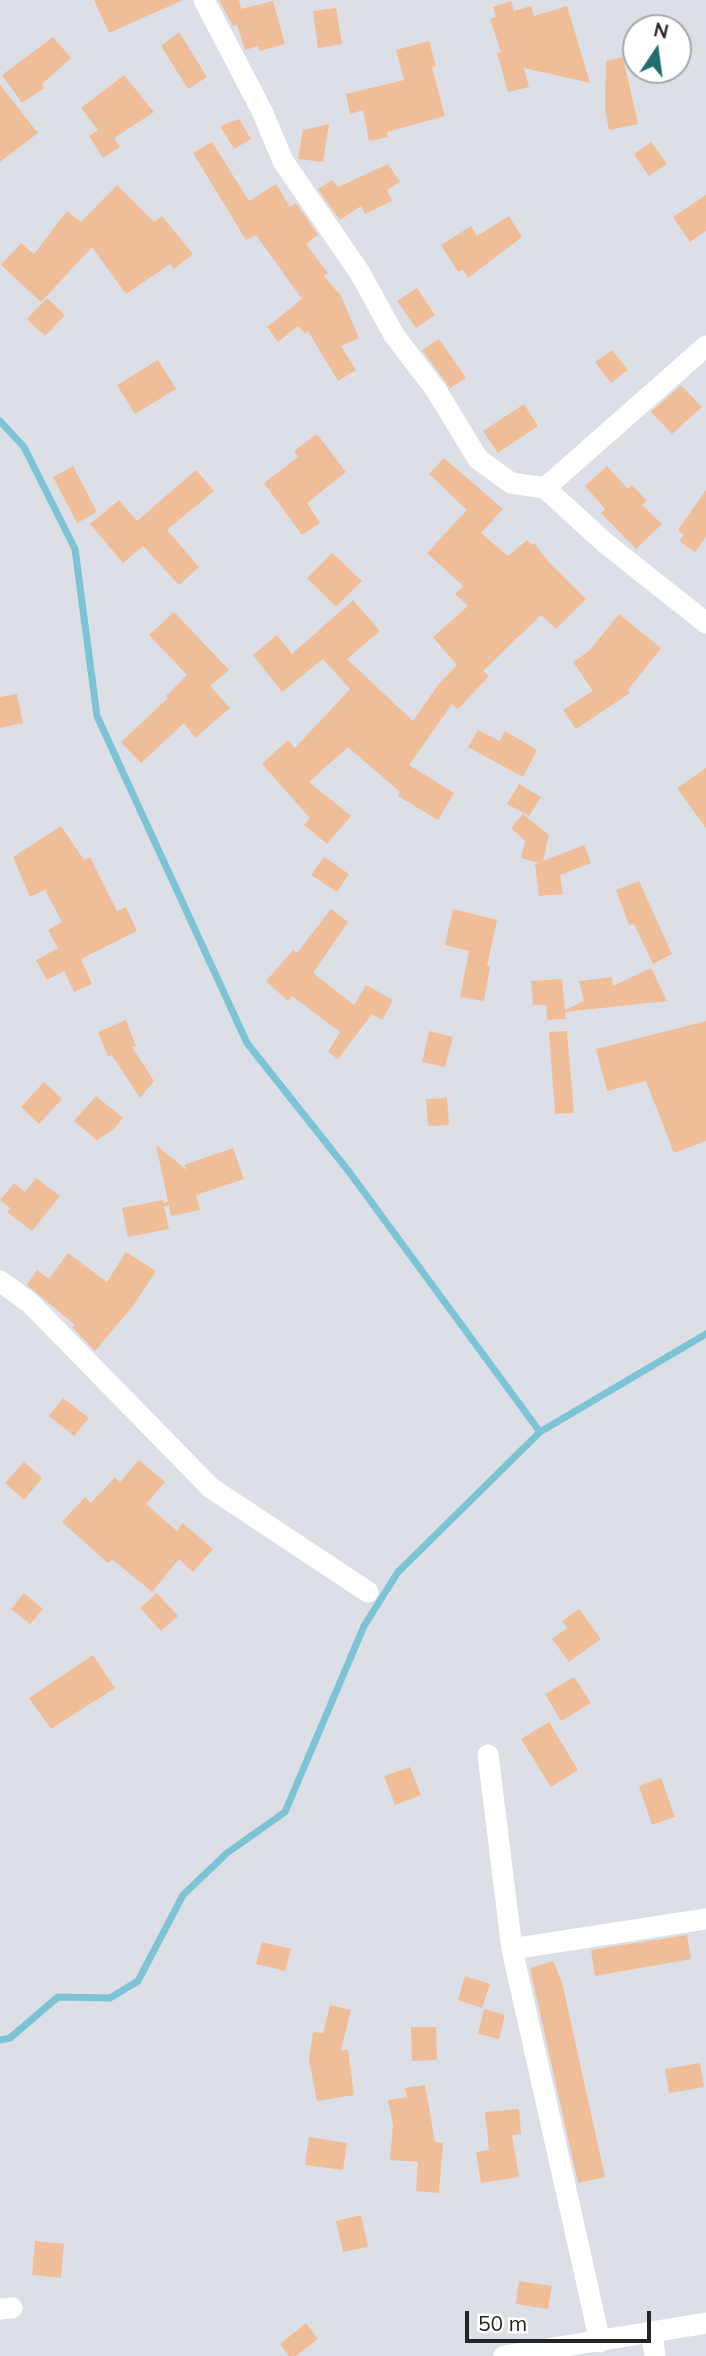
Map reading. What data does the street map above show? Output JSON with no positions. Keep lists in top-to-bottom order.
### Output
{
  "scale_bar": "50 m",
  "north": "top"
}
